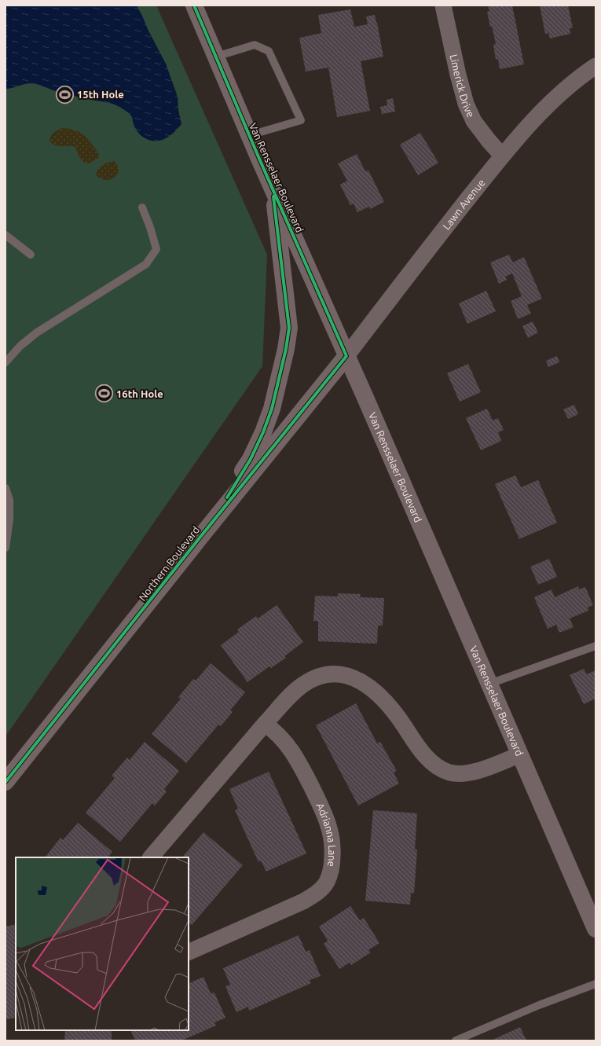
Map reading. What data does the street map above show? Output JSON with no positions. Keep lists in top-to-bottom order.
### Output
{
  "streets": {
    "main road": ["Van Rensselaer Boulevard", "Northern Boulevard"],
    "street": ["Limerick Drive", "Lawn Avenue", "Adrianna Lane"]
  },
  "crossings": [
    ["Limerick Drive", "Lawn Avenue"],
    ["Van Rensselaer Boulevard", "Lawn Avenue"],
    ["Van Rensselaer Boulevard", "Northern Boulevard"],
    ["Lawn Avenue", "Northern Boulevard"]
  ],
  "places": {
    "sports": ["15th Hole", "16th Hole"]
  }
}
